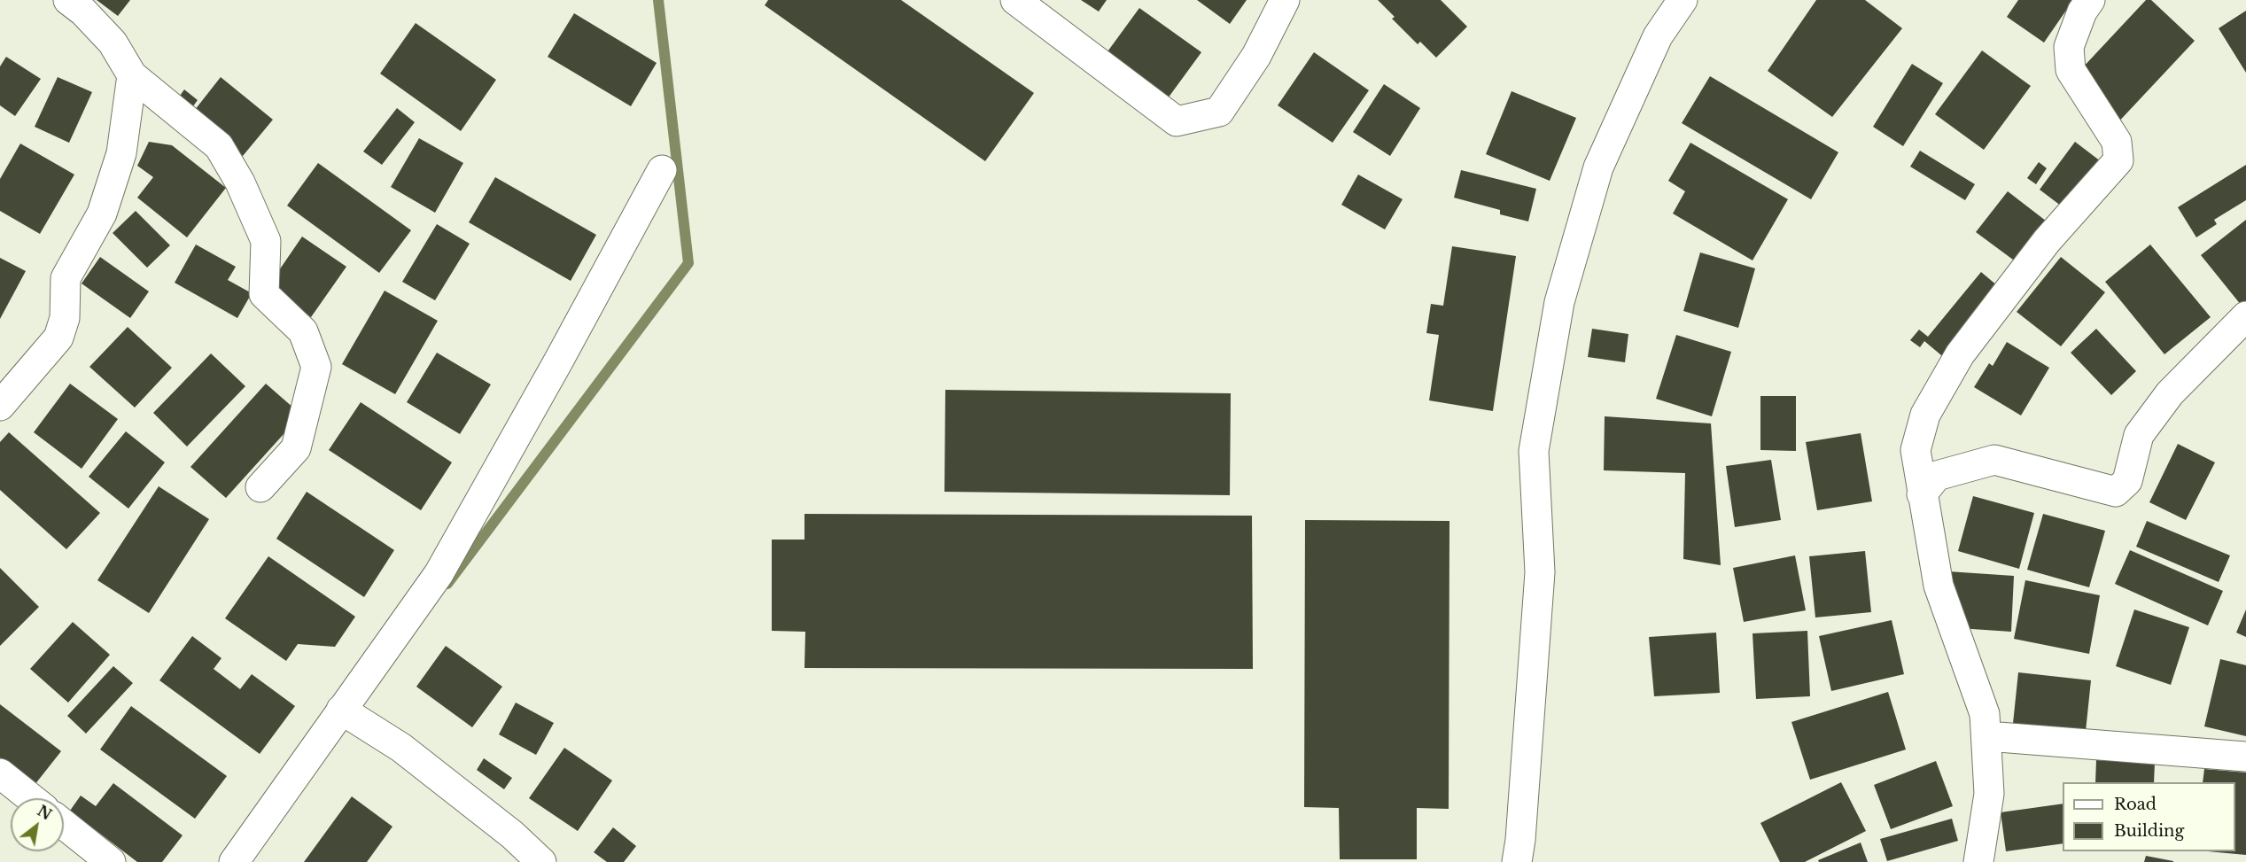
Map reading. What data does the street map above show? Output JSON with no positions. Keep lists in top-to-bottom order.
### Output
{
  "legend": ["Road", "Building"],
  "north": "top right"
}
